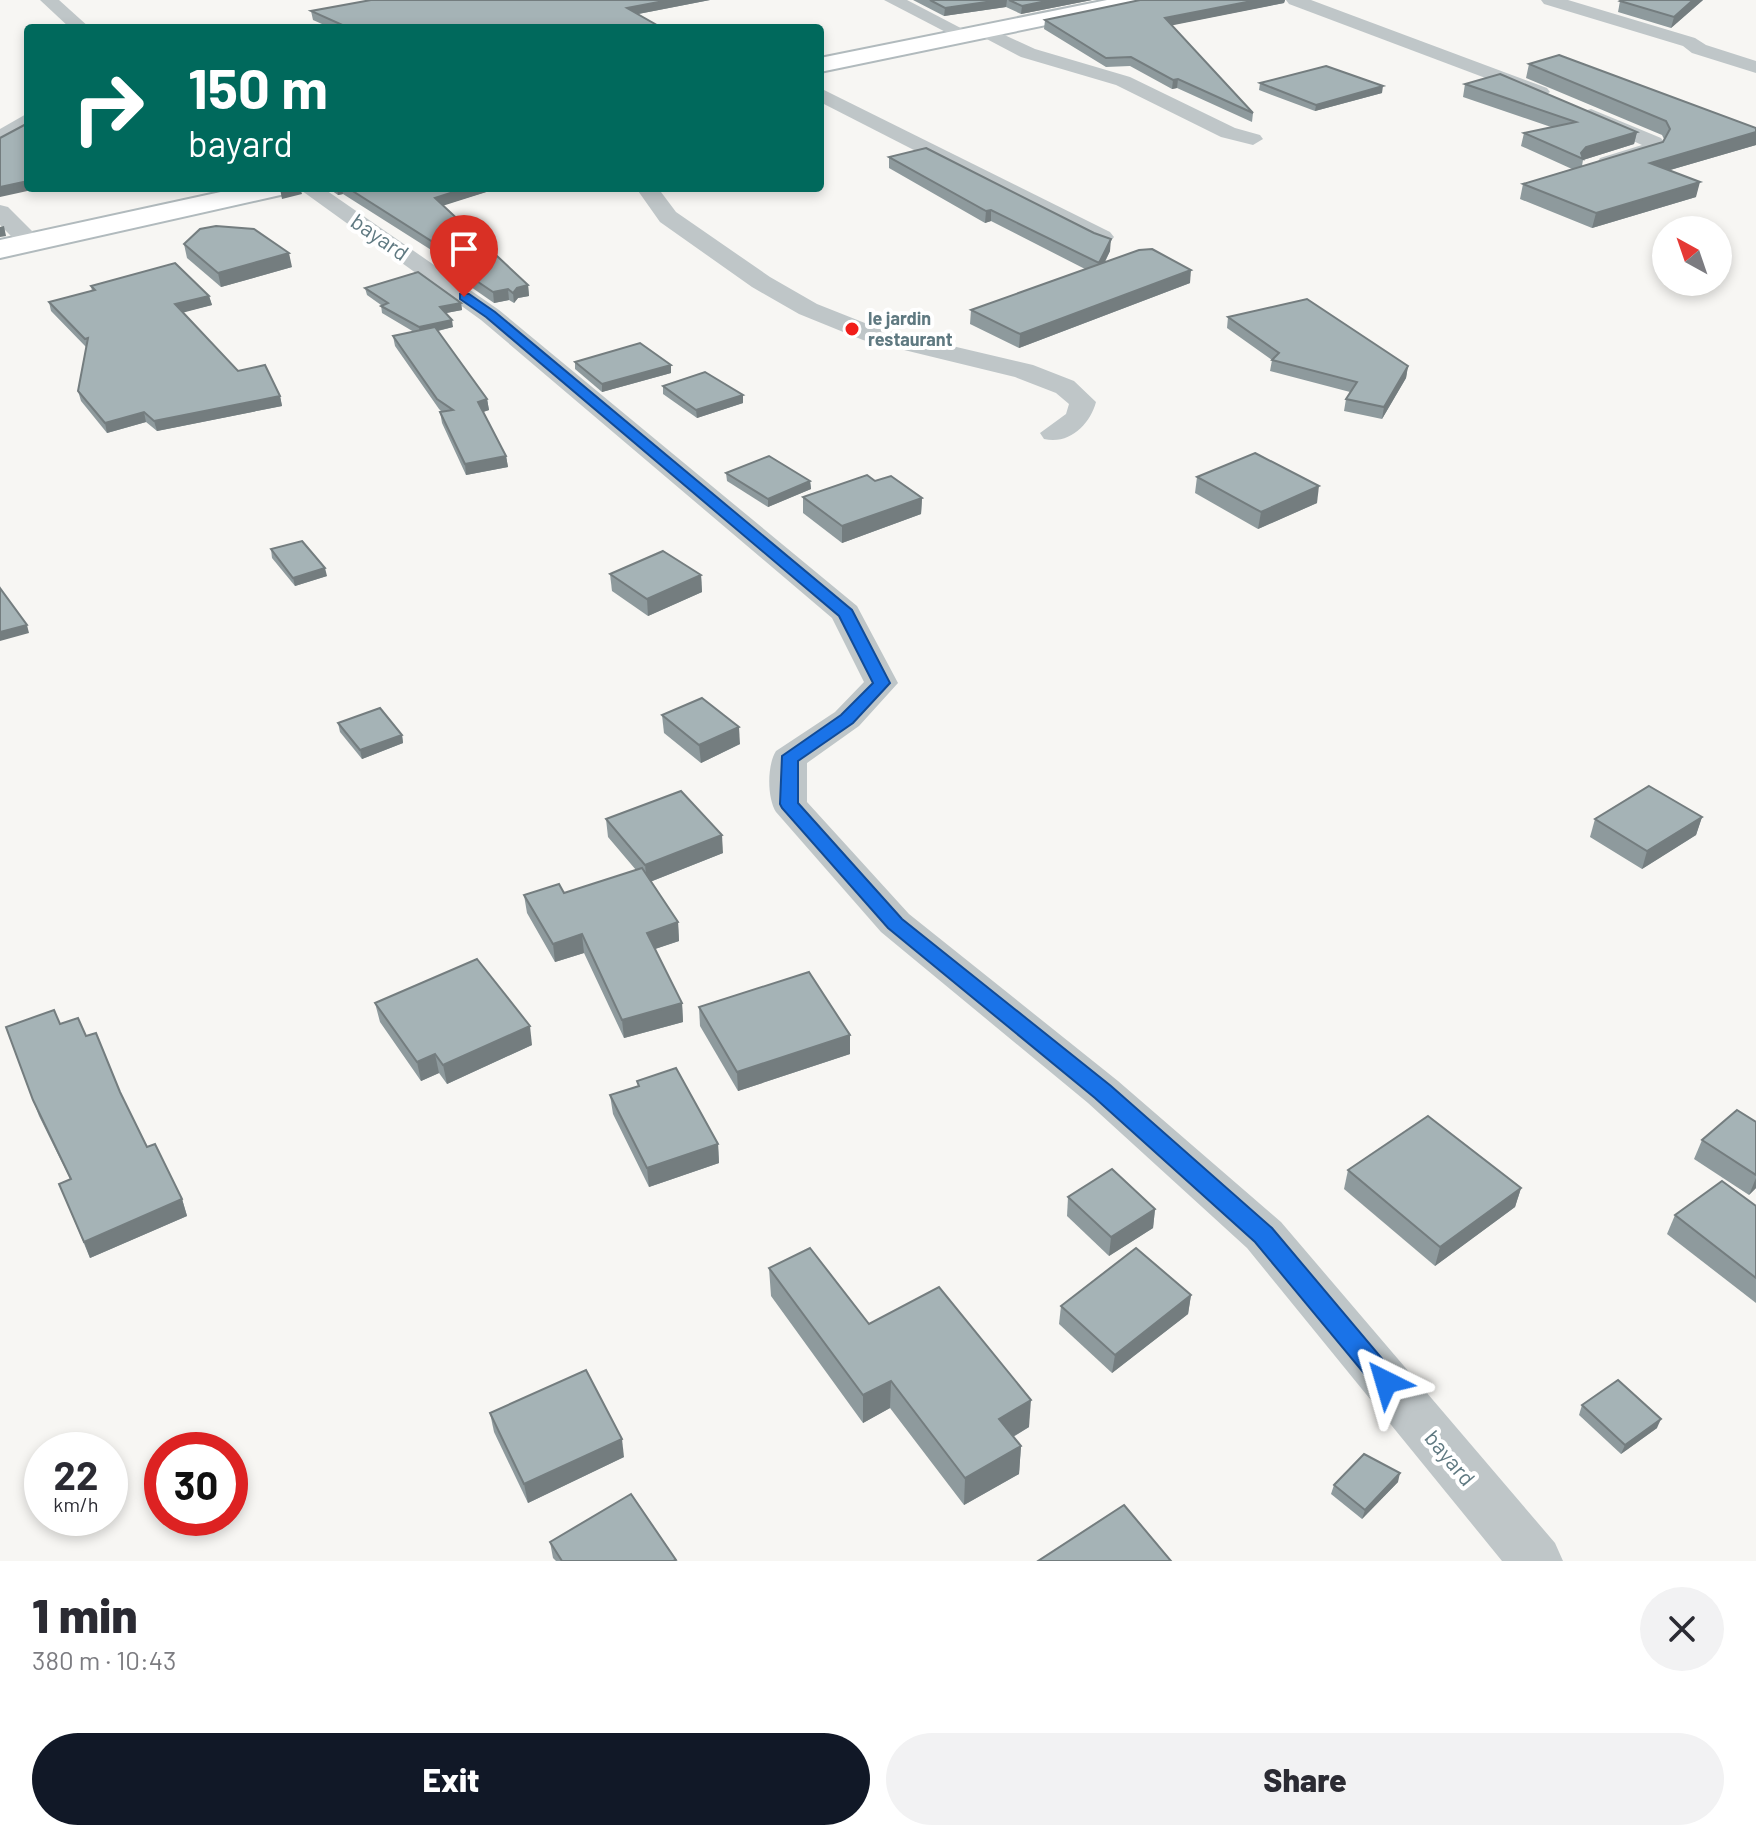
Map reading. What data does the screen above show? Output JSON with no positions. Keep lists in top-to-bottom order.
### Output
{
  "streets": {
    "street": ["bayard"]
  },
  "places": ["le jardin restaurant"],
  "north": "top left",
  "page": {
    "turn": ["150 m", "bayard"],
    "speed": "22 km/h",
    "limit": "30",
    "heading": ["1 min", "380 m · 10:43"],
    "buttons": ["Exit", "Share"]
  }
}
